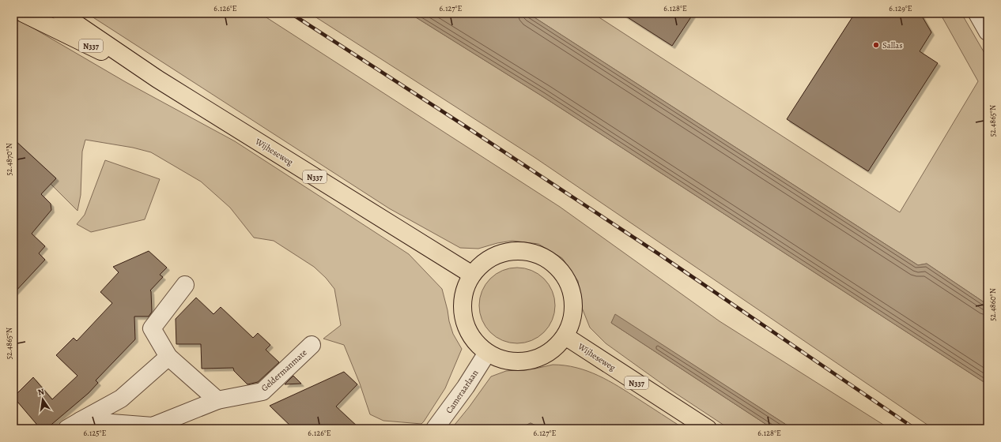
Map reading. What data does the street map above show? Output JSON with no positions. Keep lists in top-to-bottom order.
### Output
{
  "streets": {
    "main road": ["N337", "Wijheseweg"],
    "street": ["Geldermanmate", "Cameraarlaan"]
  },
  "crossings": [
    ["Wijheseweg", "Cameraarlaan"]
  ],
  "places": ["Sallas"],
  "north": "top",
  "coordinates": [
    "6.126°E",
    "6.127°E",
    "6.128°E",
    "6.129°E",
    "52.4865°N",
    "52.4870°N",
    "52.4860°N",
    "6.125°E"
  ]
}
